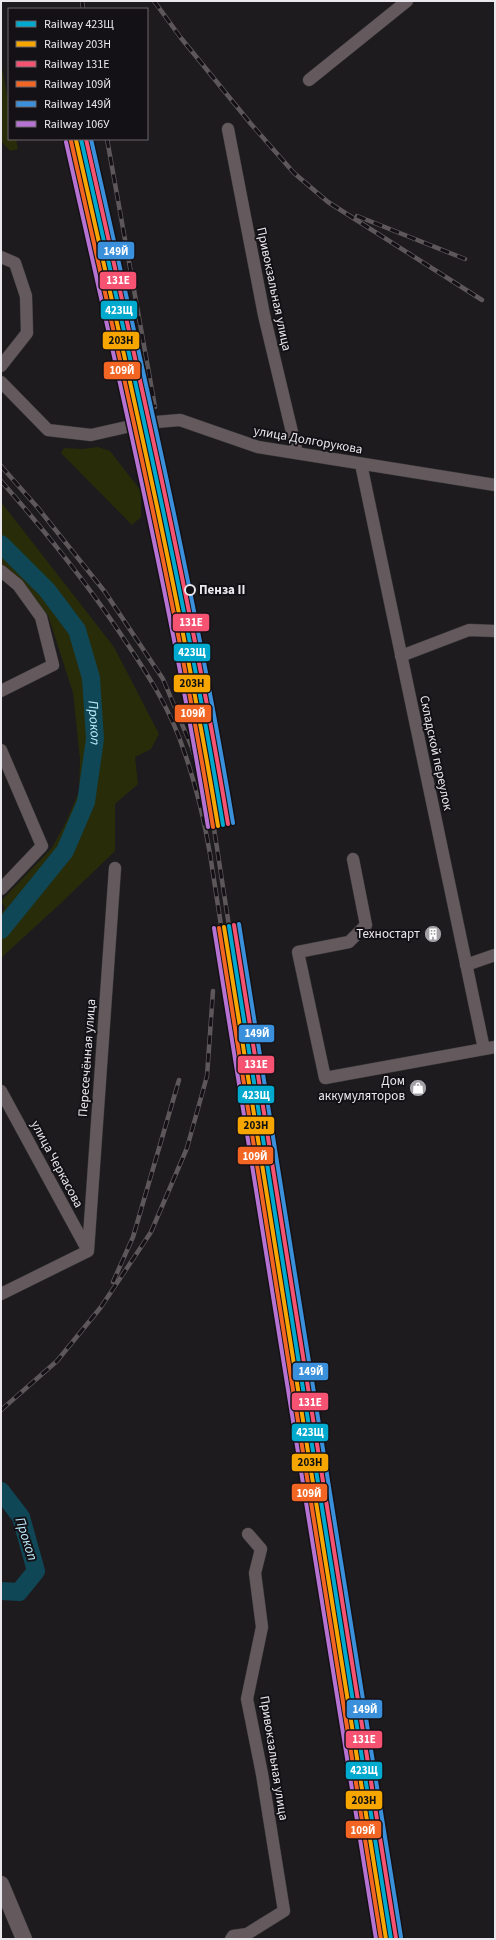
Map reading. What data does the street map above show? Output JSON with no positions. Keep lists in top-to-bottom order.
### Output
{
  "streets": {
    "street": [
      "Привокзальная улица",
      "улица Долгорукова",
      "Складской переулок",
      "Пересечённая улица",
      "улица Черкасова"
    ]
  },
  "crossings": [
    ["Привокзальная улица", "улица Долгорукова"],
    ["улица Долгорукова", "Складской переулок"],
    ["Пересечённая улица", "улица Черкасова"]
  ],
  "water": ["Прокоп"],
  "places": {
    "other": ["Пенза II"],
    "building": ["Техностарт"],
    "shop": ["Дом аккумуляторов"]
  },
  "lines": [
    "rail line 423Щ",
    "rail line 203Н",
    "rail line 131Е",
    "rail line 149Й",
    "rail line 109Й",
    "rail line 106У"
  ],
  "legend": [
    "Railway 423Щ",
    "Railway 203Н",
    "Railway 131Е",
    "Railway 109Й",
    "Railway 149Й",
    "Railway 106У"
  ]
}
